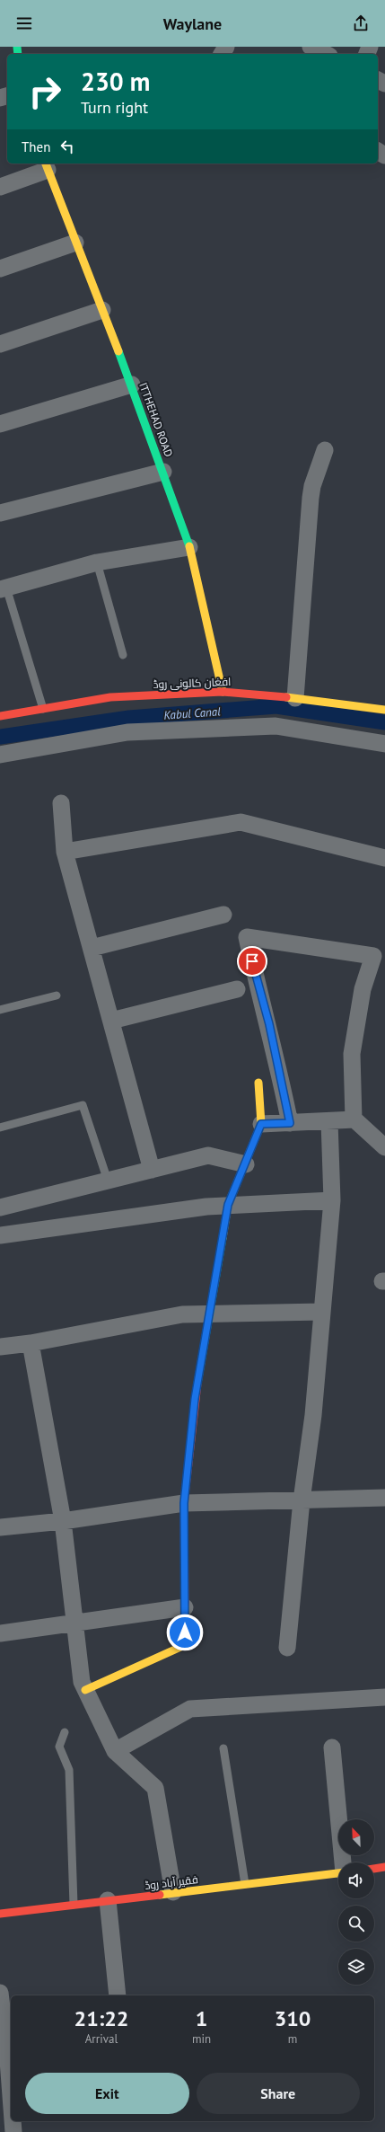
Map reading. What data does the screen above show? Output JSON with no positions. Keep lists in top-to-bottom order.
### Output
{
  "streets": {
    "street": ["ITTHEHAD ROAD", "افغان کالونی روڈ", "فقیر آباد روڈ"]
  },
  "crossings": [
    ["ITTHEHAD ROAD", "افغان کالونی روڈ"]
  ],
  "water": ["Kabul Canal"],
  "north": "top left",
  "page": {
    "header": "Waylane",
    "turn": ["230 m", "Turn right"],
    "then": "Then",
    "eta": [
      "21:22",
      "Arrival",
      "1",
      "min",
      "310",
      "m"
    ],
    "buttons": ["Exit", "Share"]
  }
}
